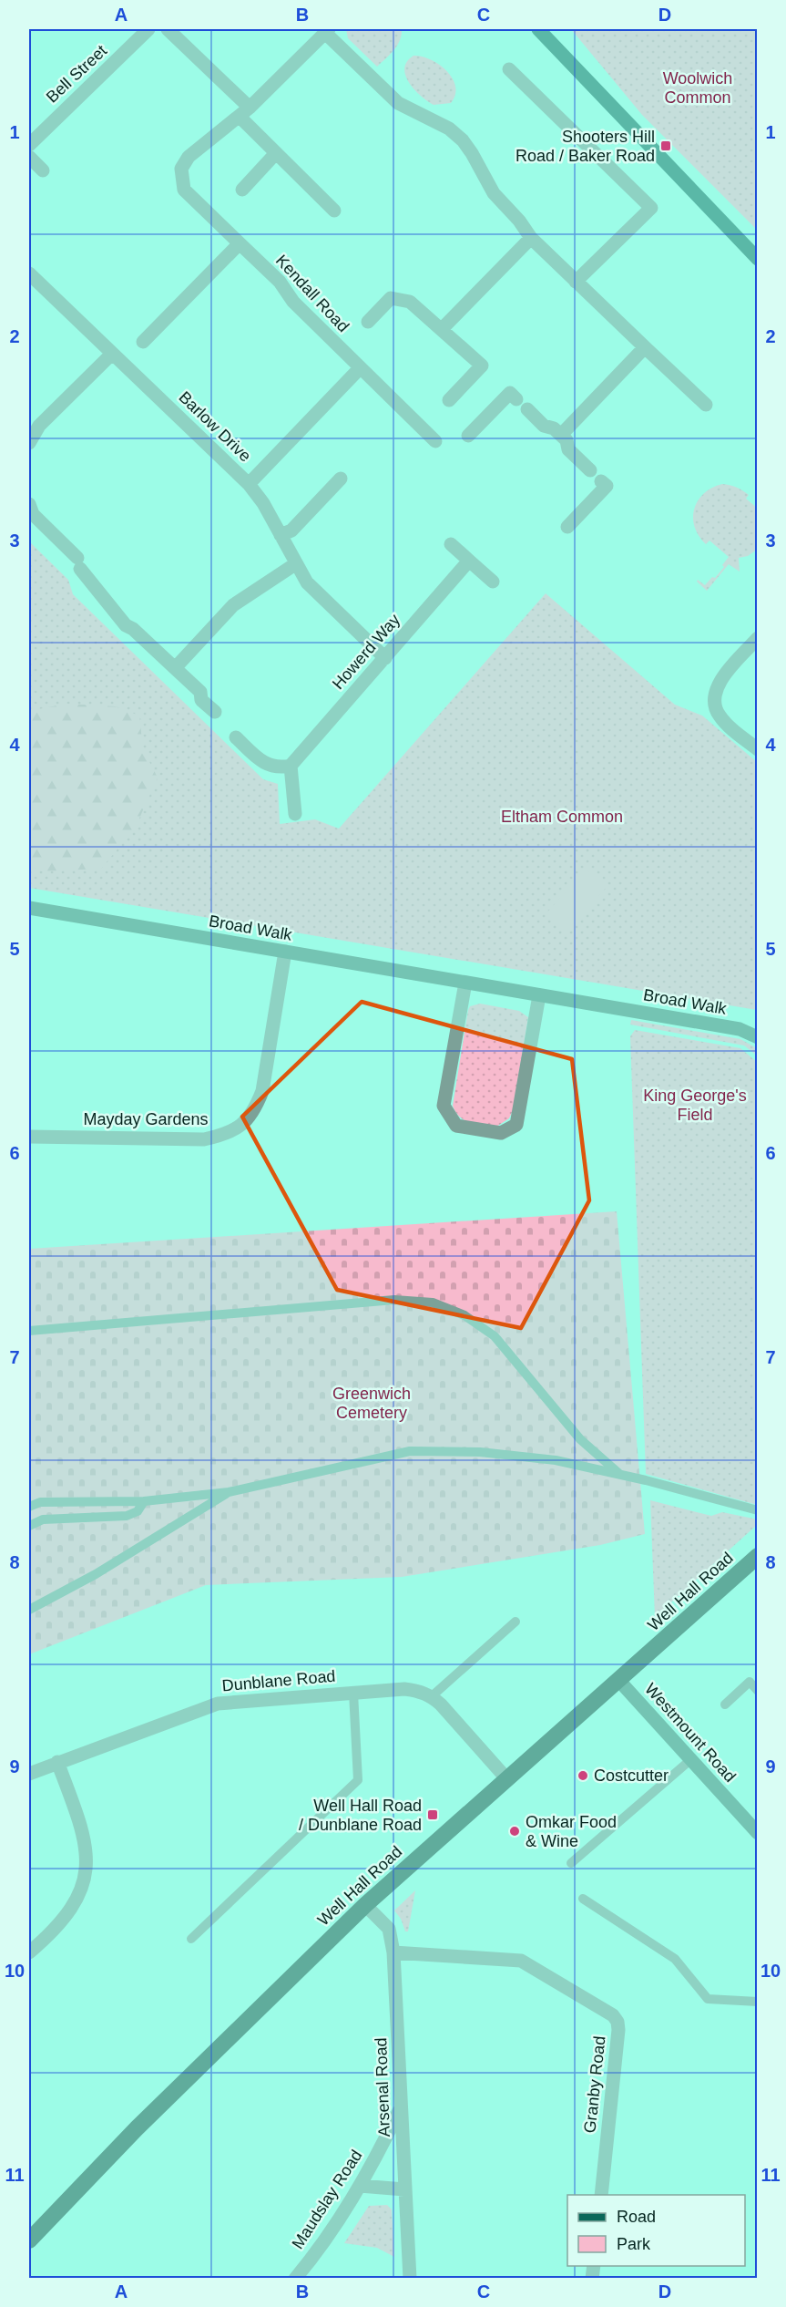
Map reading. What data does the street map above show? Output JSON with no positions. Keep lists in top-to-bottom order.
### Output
{
  "streets": {
    "highway": ["Well Hall Road"],
    "street": [
      "Bell Street",
      "Kendall Road",
      "Barlow Drive",
      "Howerd Way",
      "Broad Walk",
      "Mayday Gardens",
      "Dunblane Road",
      "Westmount Road",
      "Granby Road",
      "Arsenal Road",
      "Maudslay Road"
    ]
  },
  "crossings": [
    ["Barlow Drive", "Howerd Way"],
    ["Broad Walk", "Mayday Gardens"],
    ["Well Hall Road", "Westmount Road"],
    ["Well Hall Road", "Arsenal Road"],
    ["Granby Road", "Arsenal Road"],
    ["Arsenal Road", "Maudslay Road"]
  ],
  "parks": [
    "Woolwich Common",
    "Eltham Common",
    "King George's Field",
    "Greenwich Cemetery"
  ],
  "places": {
    "transit": ["Shooters Hill Road / Baker Road", "Well Hall Road / Dunblane Road"],
    "other": ["Costcutter", "Omkar Food & Wine"]
  },
  "legend": ["Road", "Park"],
  "grid": {
    "columns": [
      "A",
      "B",
      "C",
      "D"
    ],
    "rows": [
      "1",
      "2",
      "3",
      "4",
      "5",
      "6",
      "7",
      "8",
      "9",
      "10",
      "11"
    ]
  }
}
